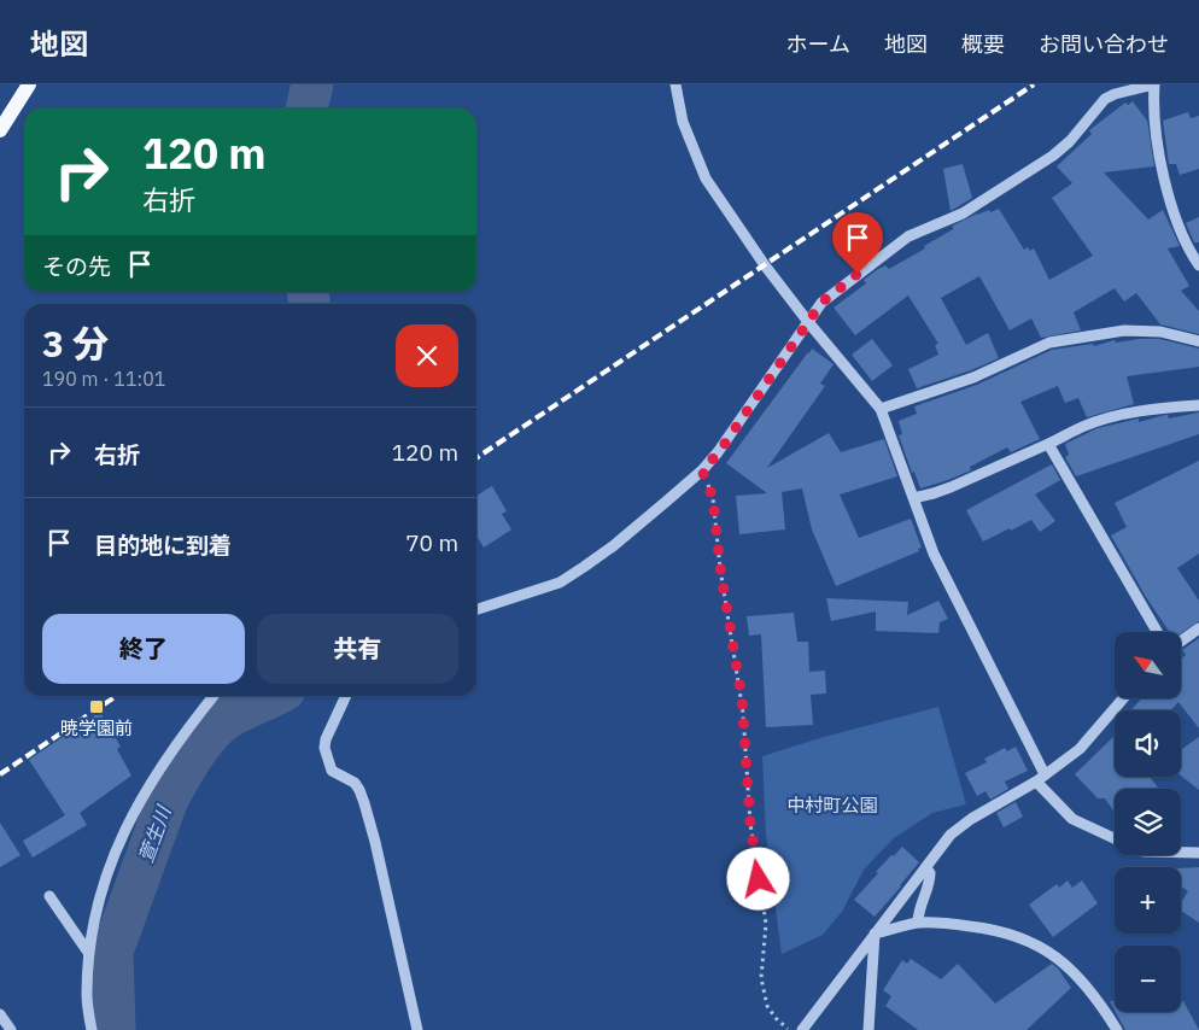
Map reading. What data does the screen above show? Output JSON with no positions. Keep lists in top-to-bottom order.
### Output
{
  "water": ["萱生川"],
  "parks": ["中村町公園"],
  "places": {
    "transit": ["暁学園前"]
  },
  "north": "top left",
  "page": {
    "header": "地図",
    "nav": [
      "ホーム",
      "地図",
      "概要",
      "お問い合わせ"
    ],
    "turn": ["120 m", "右折"],
    "then": "その先",
    "heading": ["3 分", "190 m · 11:01"],
    "list": [
      {
        "name": "右折",
        "value": "120 m"
      },
      {
        "name": "目的地に到着",
        "value": "70 m"
      }
    ],
    "buttons": ["終了", "共有"],
    "map_buttons": ["+", "−"]
  }
}
